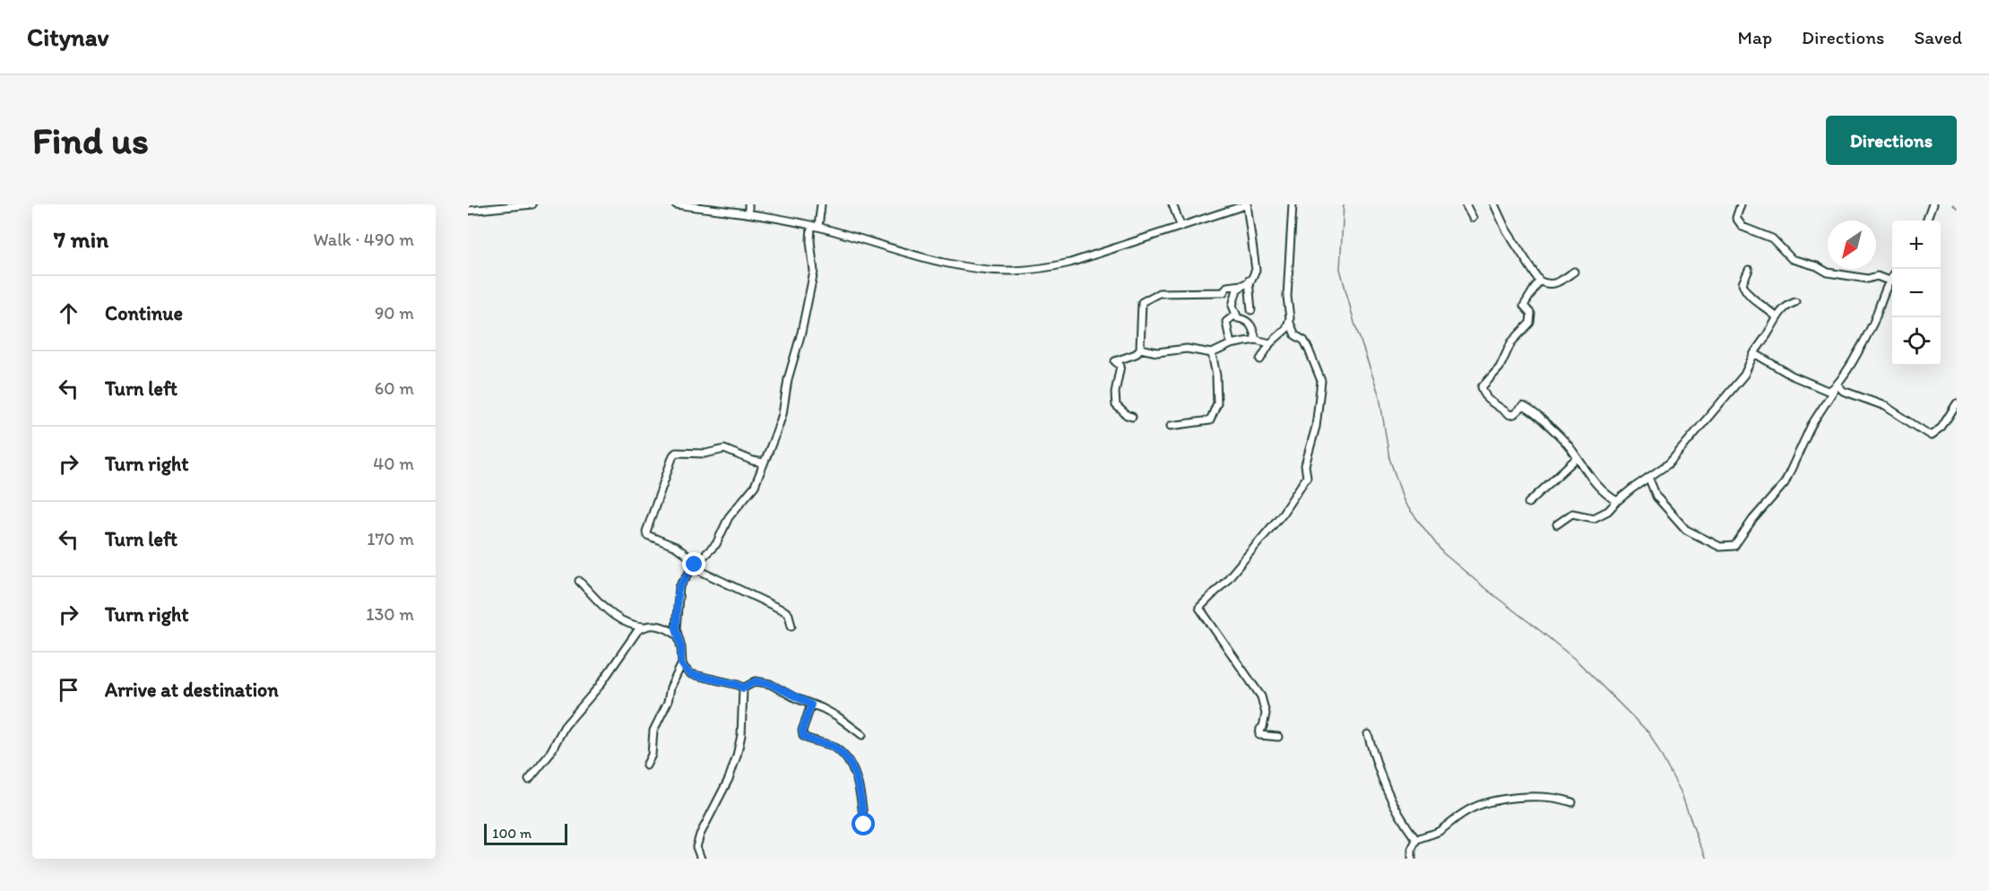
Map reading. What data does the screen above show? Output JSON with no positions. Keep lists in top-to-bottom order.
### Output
{
  "scale_bar": "100 m",
  "north": "bottom left",
  "page": {
    "header": "Citynav",
    "nav": ["Map", "Directions", "Saved"],
    "buttons": "Directions",
    "title": "Find us",
    "heading": ["7 min", "Walk · 490 m"],
    "map_buttons": ["+", "−"],
    "list": [
      ["Continue", "90 m"],
      ["Turn left", "60 m"],
      ["Turn right", "40 m"],
      ["Turn left", "170 m"],
      ["Turn right", "130 m"],
      "Arrive at destination"
    ],
    "scale": "100 m"
  }
}
